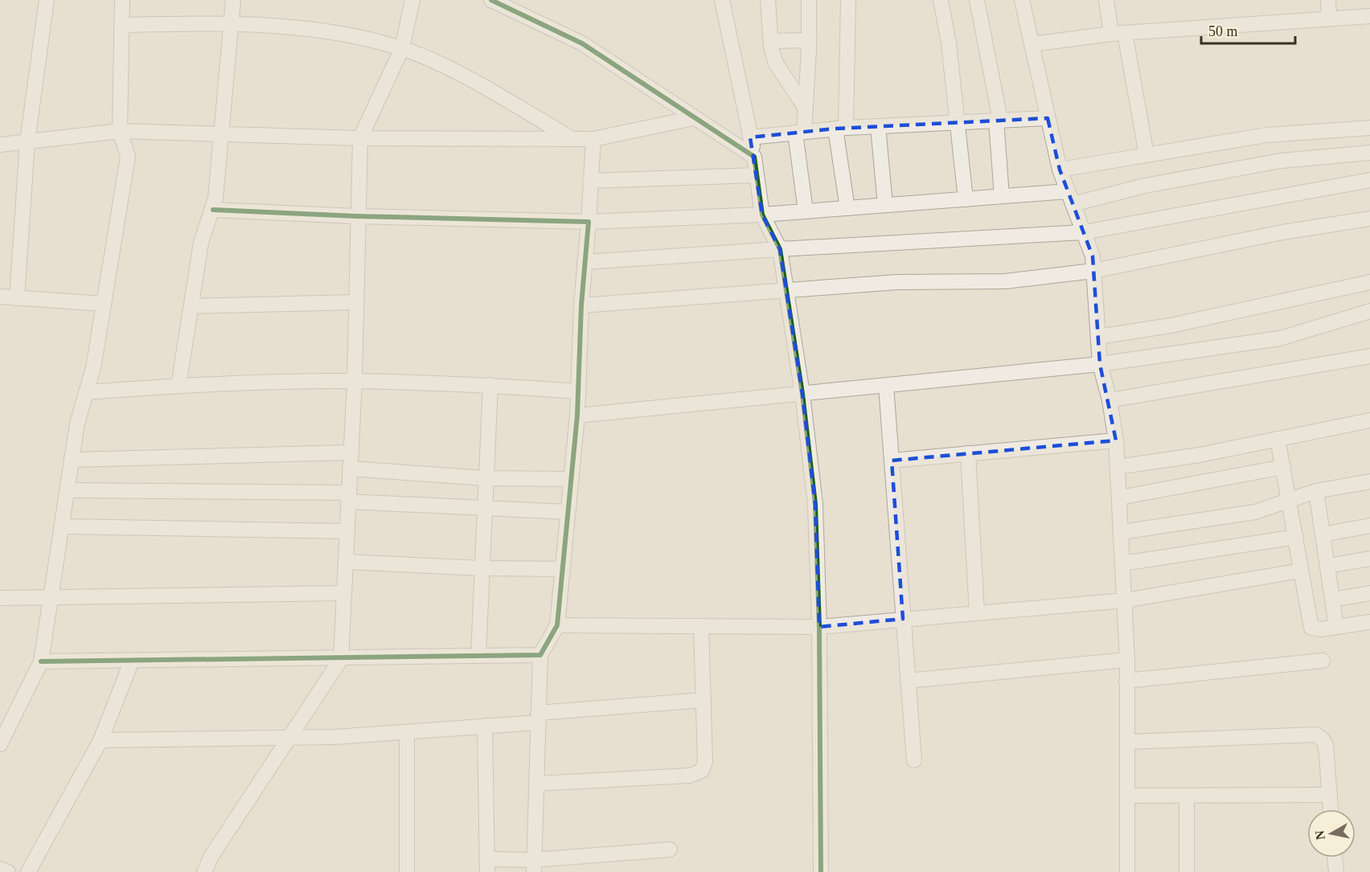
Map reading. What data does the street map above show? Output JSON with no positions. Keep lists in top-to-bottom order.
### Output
{
  "scale_bar": "50 m",
  "north": "left"
}
